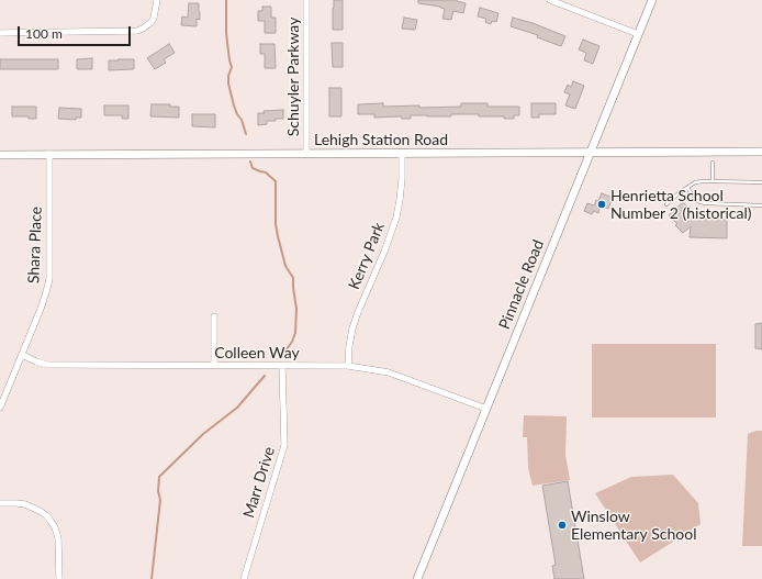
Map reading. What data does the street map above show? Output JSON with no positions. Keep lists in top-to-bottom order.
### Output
{
  "streets": {
    "main road": ["Lehigh Station Road", "Pinnacle Road"],
    "street": [
      "Schuyler Parkway",
      "Shara Place",
      "Kerry Park",
      "Colleen Way",
      "Marr Drive"
    ]
  },
  "crossings": [
    ["Schuyler Parkway", "Lehigh Station Road"],
    ["Lehigh Station Road", "Shara Place"],
    ["Lehigh Station Road", "Kerry Park"],
    ["Lehigh Station Road", "Pinnacle Road"],
    ["Shara Place", "Colleen Way"],
    ["Kerry Park", "Colleen Way"],
    ["Pinnacle Road", "Colleen Way"],
    ["Colleen Way", "Marr Drive"]
  ],
  "places": ["Henrietta School Number 2 (historical)", "Winslow Elementary School"],
  "scale_bar": "100 m"
}
